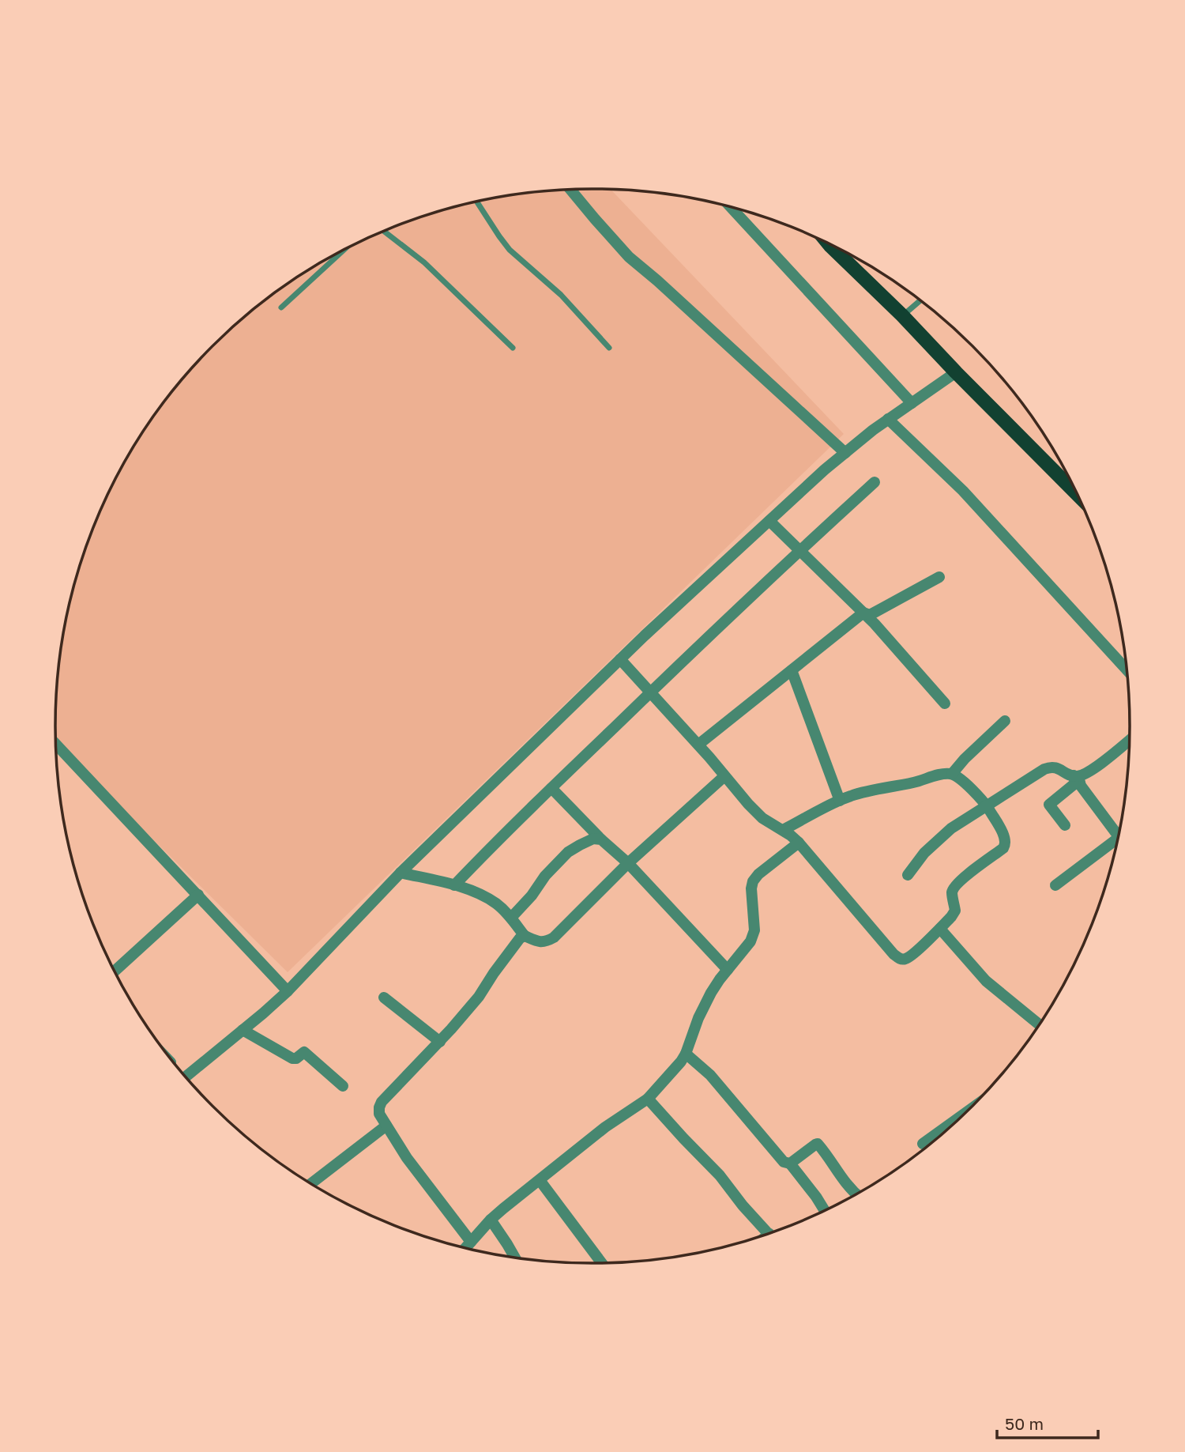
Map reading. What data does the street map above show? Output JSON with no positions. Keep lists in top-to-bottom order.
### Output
{
  "scale_bar": "50 m"
}
